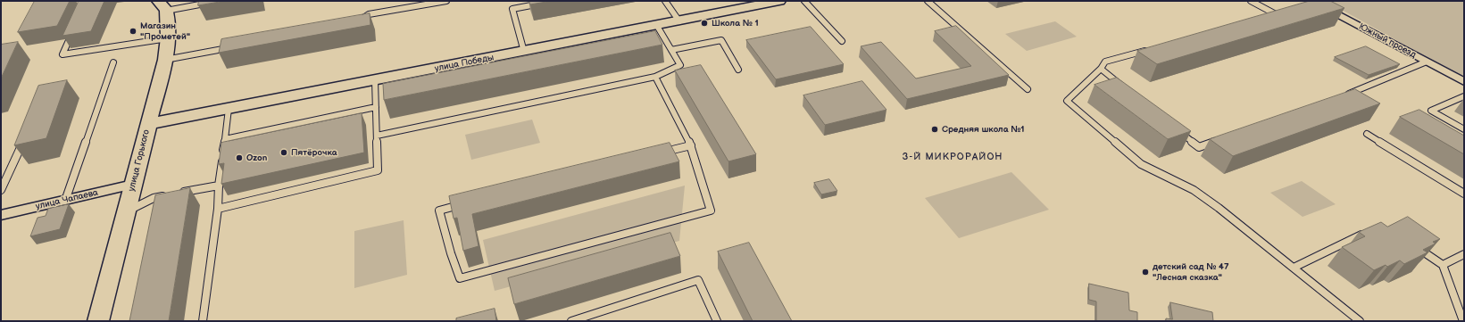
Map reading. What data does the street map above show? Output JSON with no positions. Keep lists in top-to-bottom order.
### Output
{
  "streets": {
    "street": [
      "Южный проезд",
      "улица Победы",
      "улица Горького",
      "улица Чапаева"
    ]
  },
  "crossings": [
    ["улица Победы", "улица Горького"],
    ["улица Горького", "улица Чапаева"]
  ],
  "districts": ["3-Й МИКРОРАЙОН"],
  "places": [
    "Школа № 1",
    "Магазин \"Прометей\"",
    "Средняя школа №1",
    "Пятёрочка",
    "Ozon",
    "детский сад № 47 \"Лесная сказка\""
  ]
}
